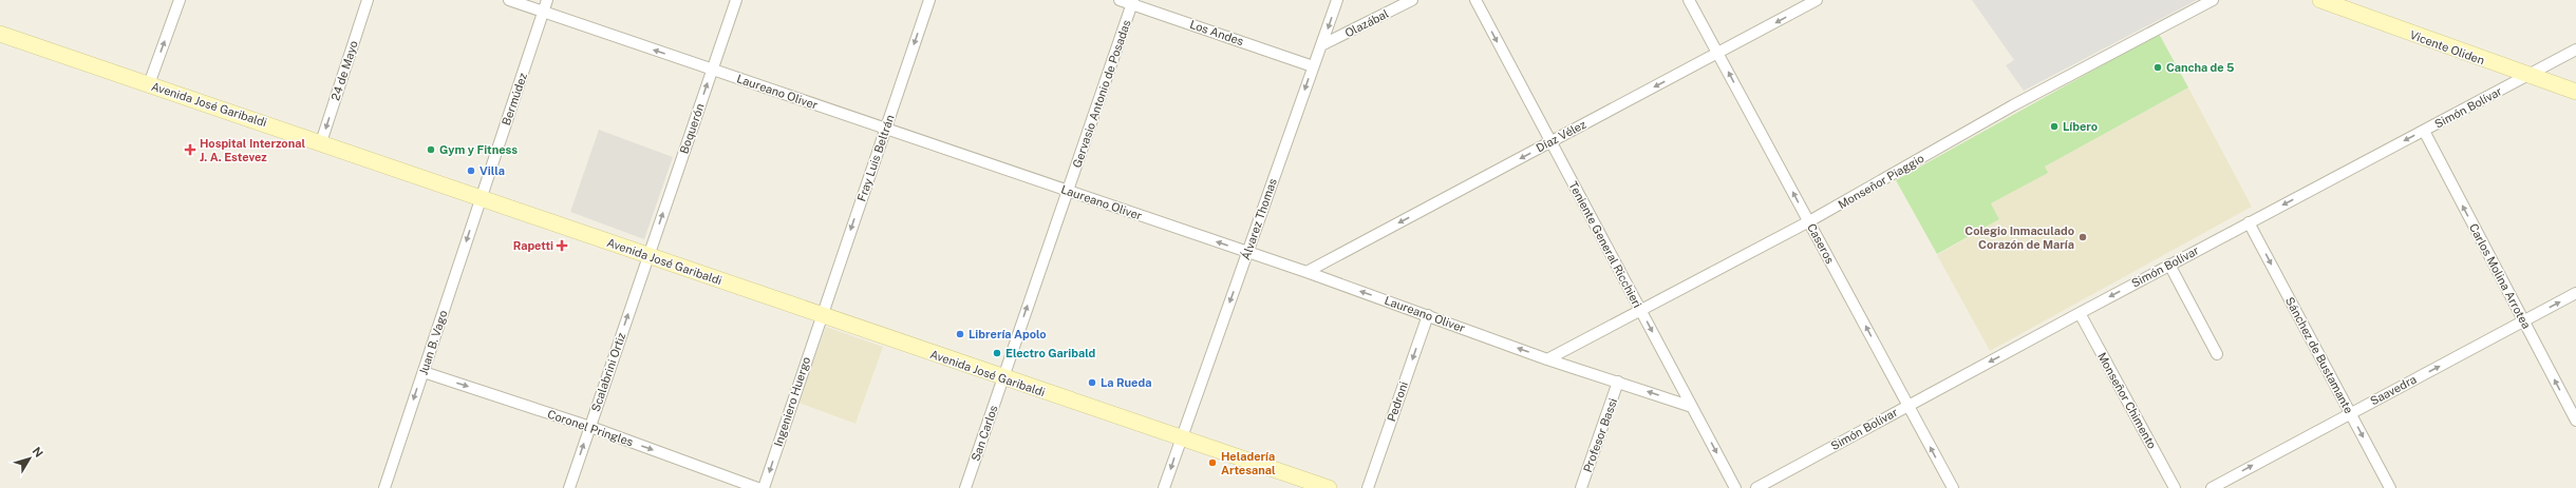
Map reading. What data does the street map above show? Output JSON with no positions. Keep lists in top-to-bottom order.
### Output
{
  "streets": {
    "main road": ["Vicente Oliden", "Avenida José Garibaldi"],
    "street": [
      "Olazábal",
      "Los Andes",
      "24 de Mayo",
      "Laureano Oliver",
      "Gervasio Antonio de Posadas",
      "Bermúdez",
      "Simón Bolívar",
      "Boquerón",
      "Díaz Vélez",
      "Fray Luis Beltrán",
      "Monseñor Piaggio",
      "Álvarez Thomas",
      "Caseros",
      "Teniente General Ricchieri",
      "Carlos Molina Arrotea",
      "Juan B. Vago",
      "Sánchez de Bustamante",
      "Scalabrini Ortiz",
      "Saavedra",
      "Monseñor Chimento",
      "Ingeniero Huergo",
      "Pedroni",
      "Coronel Pringles",
      "San Carlos",
      "Profesor Bassi"
    ]
  },
  "crossings": [
    ["Olazábal", "Álvarez Thomas"],
    ["Los Andes", "Gervasio Antonio de Posadas"],
    ["Los Andes", "Álvarez Thomas"],
    ["Vicente Oliden", "Simón Bolívar"],
    ["24 de Mayo", "Avenida José Garibaldi"],
    ["Laureano Oliver", "Gervasio Antonio de Posadas"],
    ["Laureano Oliver", "Bermúdez"],
    ["Laureano Oliver", "Boquerón"],
    ["Laureano Oliver", "Díaz Vélez"],
    ["Laureano Oliver", "Fray Luis Beltrán"],
    ["Laureano Oliver", "Monseñor Piaggio"],
    ["Laureano Oliver", "Álvarez Thomas"],
    ["Laureano Oliver", "Teniente General Ricchieri"],
    ["Laureano Oliver", "Pedroni"],
    ["Laureano Oliver", "Profesor Bassi"],
    ["Gervasio Antonio de Posadas", "Avenida José Garibaldi"],
    ["Gervasio Antonio de Posadas", "San Carlos"],
    ["Bermúdez", "Avenida José Garibaldi"],
    ["Bermúdez", "Juan B. Vago"],
    ["Avenida José Garibaldi", "Boquerón"],
    ["Avenida José Garibaldi", "Fray Luis Beltrán"],
    ["Avenida José Garibaldi", "Álvarez Thomas"],
    ["Avenida José Garibaldi", "Juan B. Vago"],
    ["Avenida José Garibaldi", "Scalabrini Ortiz"],
    ["Avenida José Garibaldi", "Ingeniero Huergo"],
    ["Avenida José Garibaldi", "San Carlos"],
    ["Simón Bolívar", "Caseros"],
    ["Simón Bolívar", "Carlos Molina Arrotea"],
    ["Simón Bolívar", "Sánchez de Bustamante"],
    ["Simón Bolívar", "Monseñor Chimento"],
    ["Boquerón", "Scalabrini Ortiz"],
    ["Díaz Vélez", "Caseros"],
    ["Díaz Vélez", "Teniente General Ricchieri"],
    ["Fray Luis Beltrán", "Ingeniero Huergo"],
    ["Monseñor Piaggio", "Caseros"],
    ["Monseñor Piaggio", "Teniente General Ricchieri"],
    ["Carlos Molina Arrotea", "Saavedra"],
    ["Juan B. Vago", "Coronel Pringles"],
    ["Sánchez de Bustamante", "Saavedra"],
    ["Scalabrini Ortiz", "Coronel Pringles"]
  ],
  "one_way": [
    "24 de Mayo",
    "Laureano Oliver",
    "Gervasio Antonio de Posadas",
    "Simón Bolívar",
    "Boquerón",
    "Díaz Vélez",
    "Fray Luis Beltrán",
    "Álvarez Thomas",
    "Caseros",
    "Teniente General Ricchieri",
    "Carlos Molina Arrotea",
    "Juan B. Vago",
    "Scalabrini Ortiz",
    "Saavedra",
    "Ingeniero Huergo",
    "Pedroni",
    "Coronel Pringles"
  ],
  "places": {
    "other": [
      "Cancha de 5",
      "Líbero",
      "Gym y Fitness",
      "Villa",
      "Colegio Inmaculado Corazón de María",
      "Librería Apolo",
      "Electro Garibald",
      "La Rueda",
      "Heladería Artesanal"
    ],
    "health": ["Hospital Interzonal J. A. Estevez", "Rapetti"]
  },
  "north": "top right"
}
